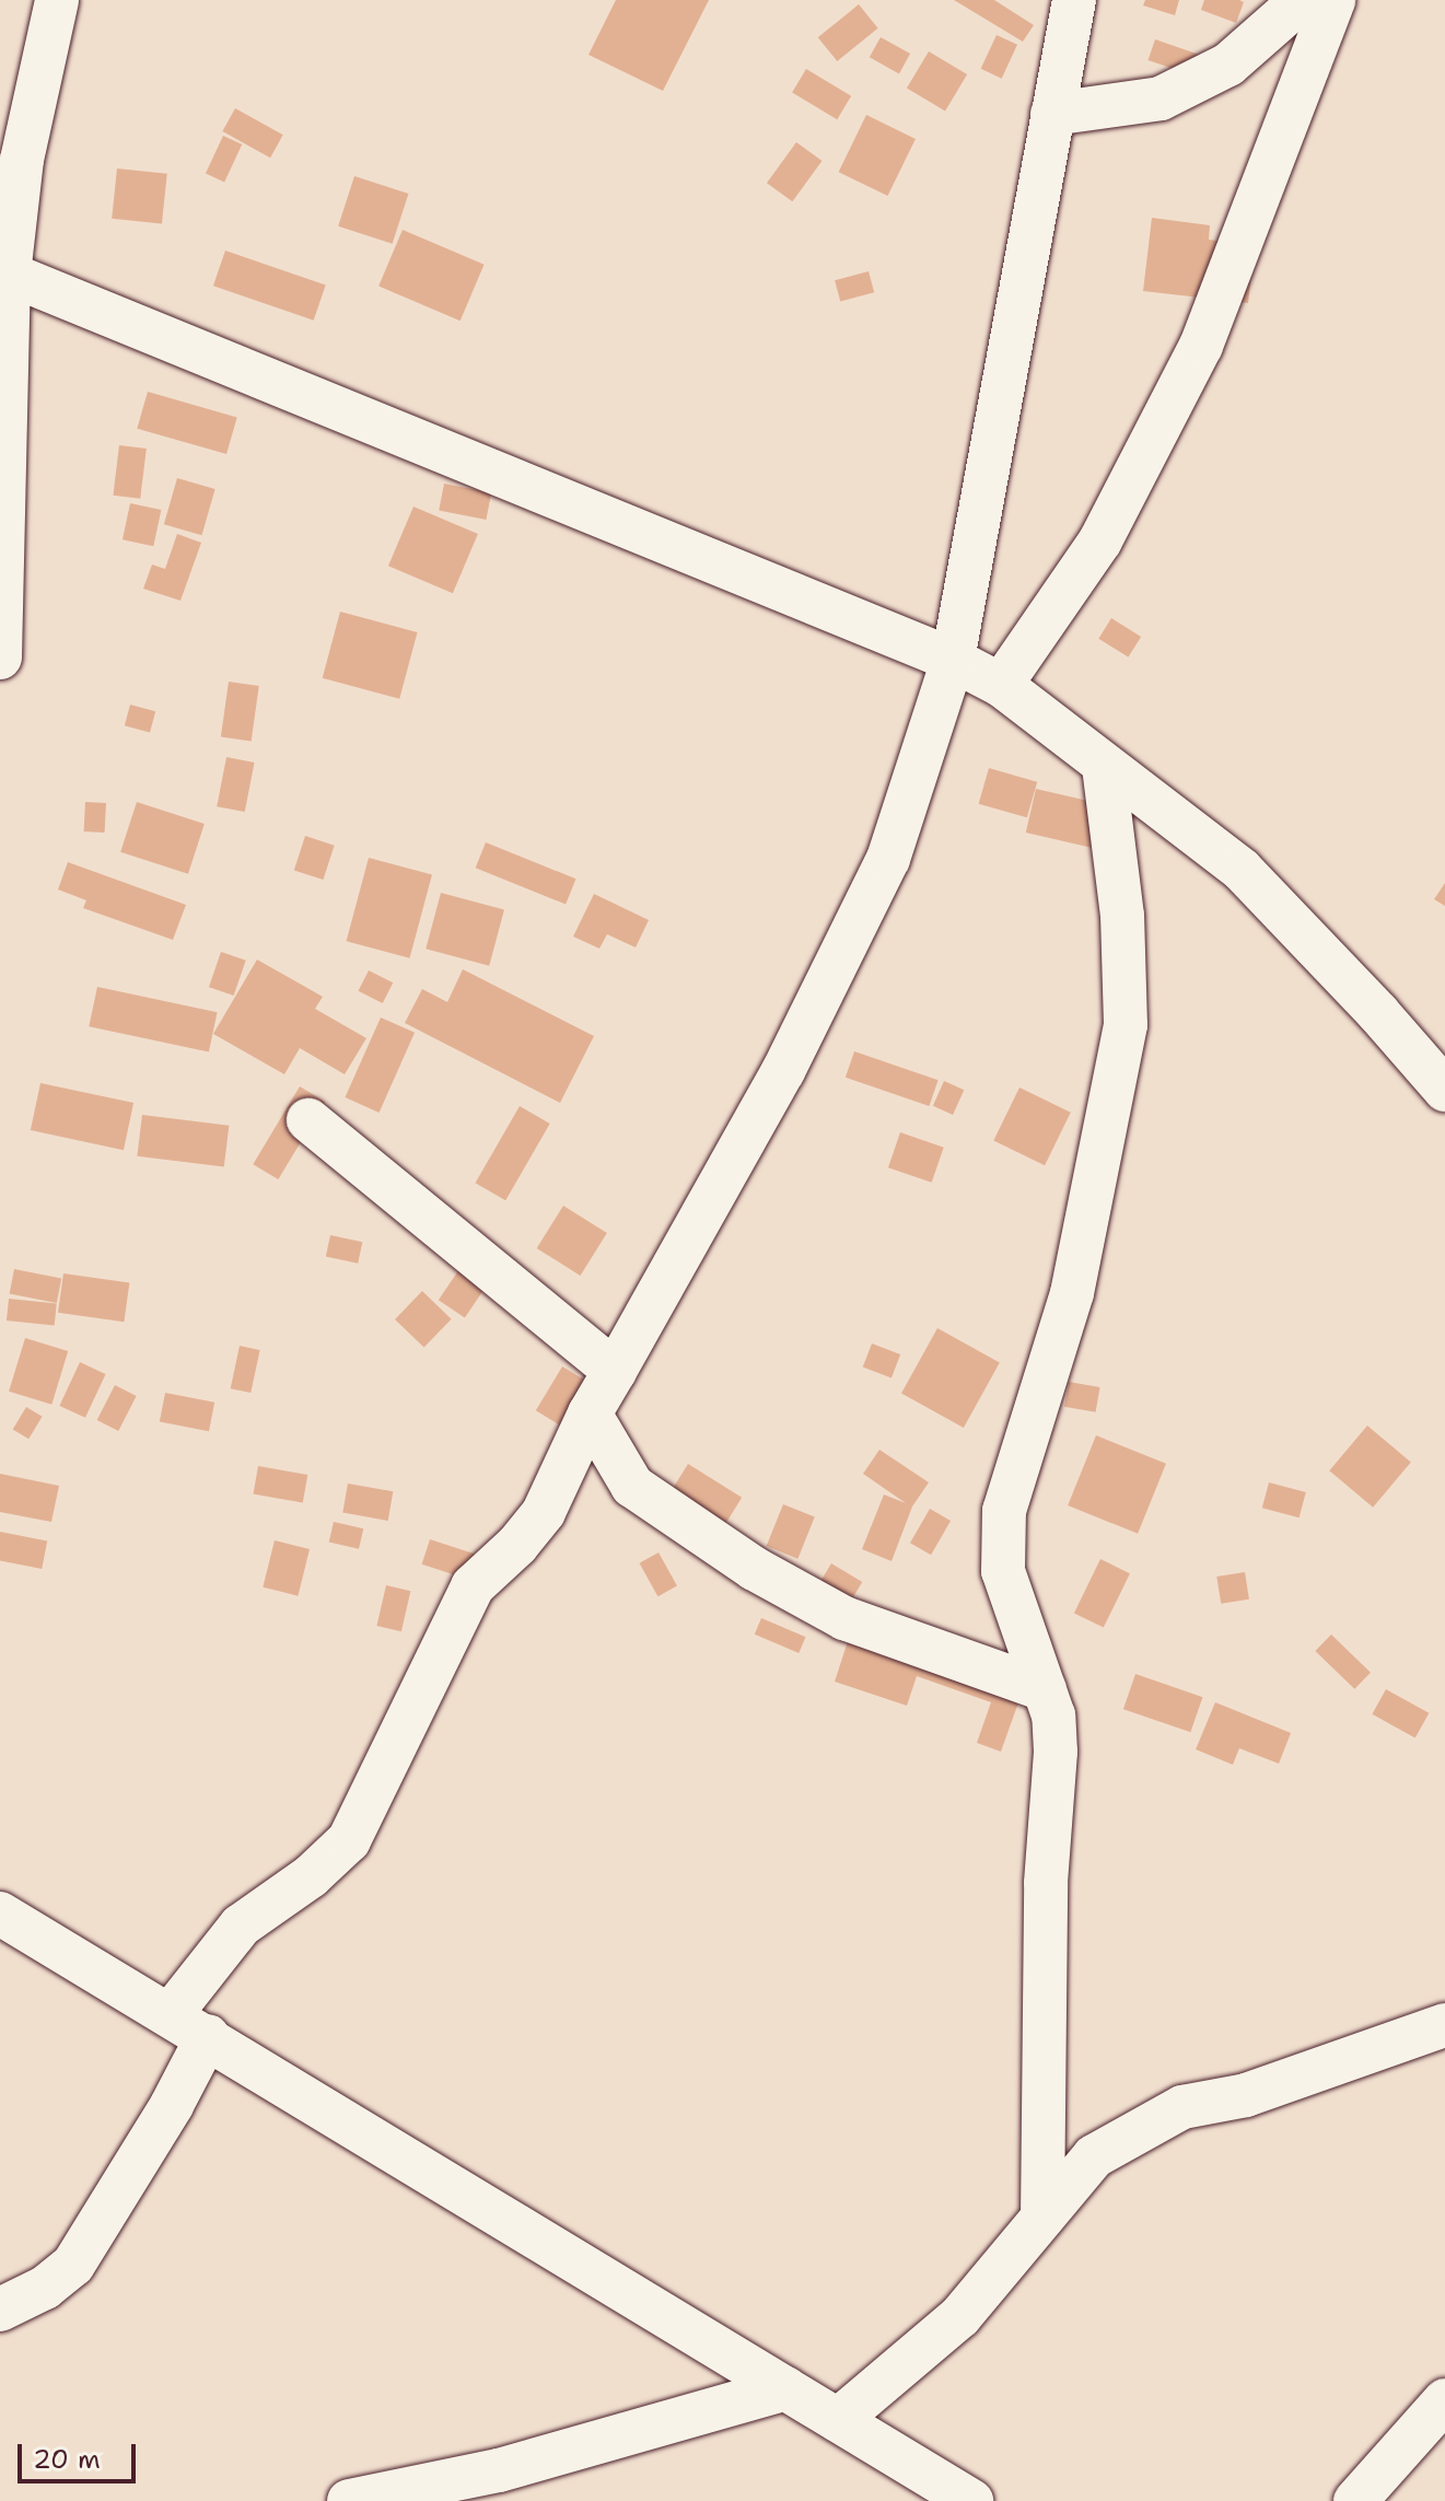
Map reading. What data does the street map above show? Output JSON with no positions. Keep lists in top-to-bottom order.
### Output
{
  "scale_bar": "20 m"
}
